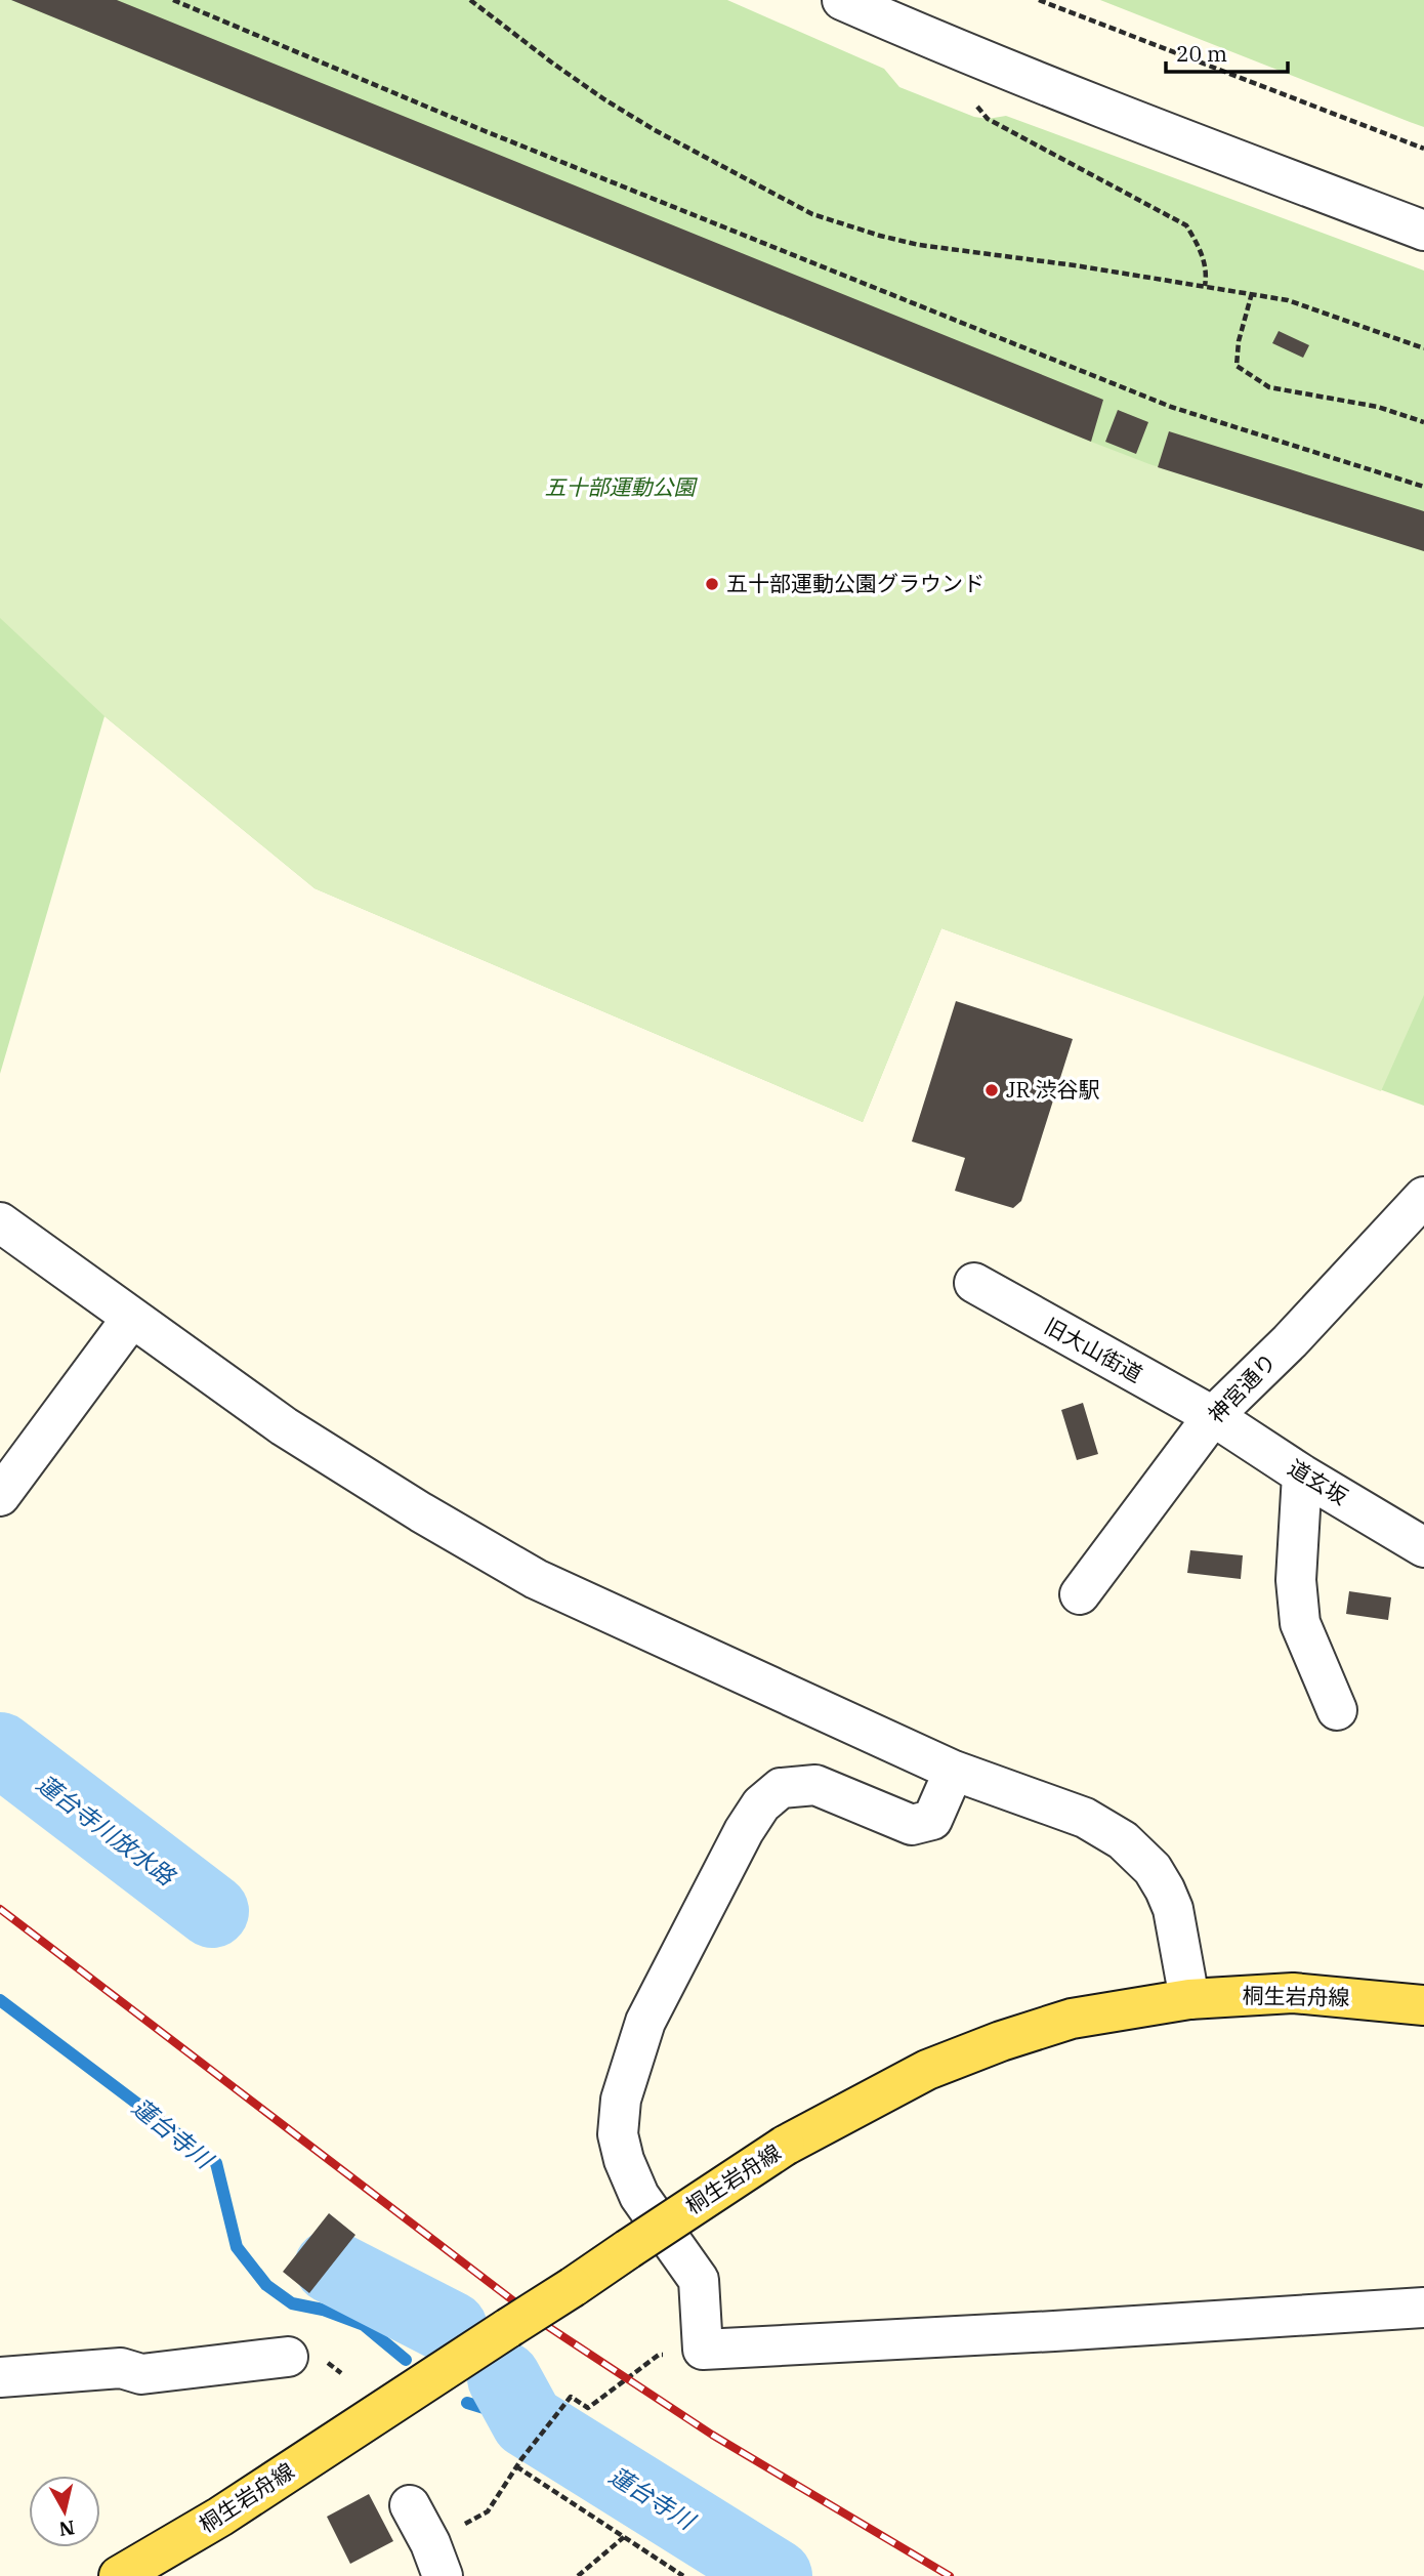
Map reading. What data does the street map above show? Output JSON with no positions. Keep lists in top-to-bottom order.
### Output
{
  "streets": {
    "main road": ["桐生岩舟線"],
    "street": ["旧大山街道", "神宮通り", "道玄坂"]
  },
  "crossings": [
    ["旧大山街道", "神宮通り"],
    ["旧大山街道", "道玄坂"],
    ["神宮通り", "道玄坂"]
  ],
  "water": ["蓮台寺川放水路", "蓮台寺川"],
  "parks": ["五十部運動公園"],
  "places": ["五十部運動公園グラウンド", "JR 渋谷駅"],
  "scale_bar": "20 m",
  "north": "bottom"
}
